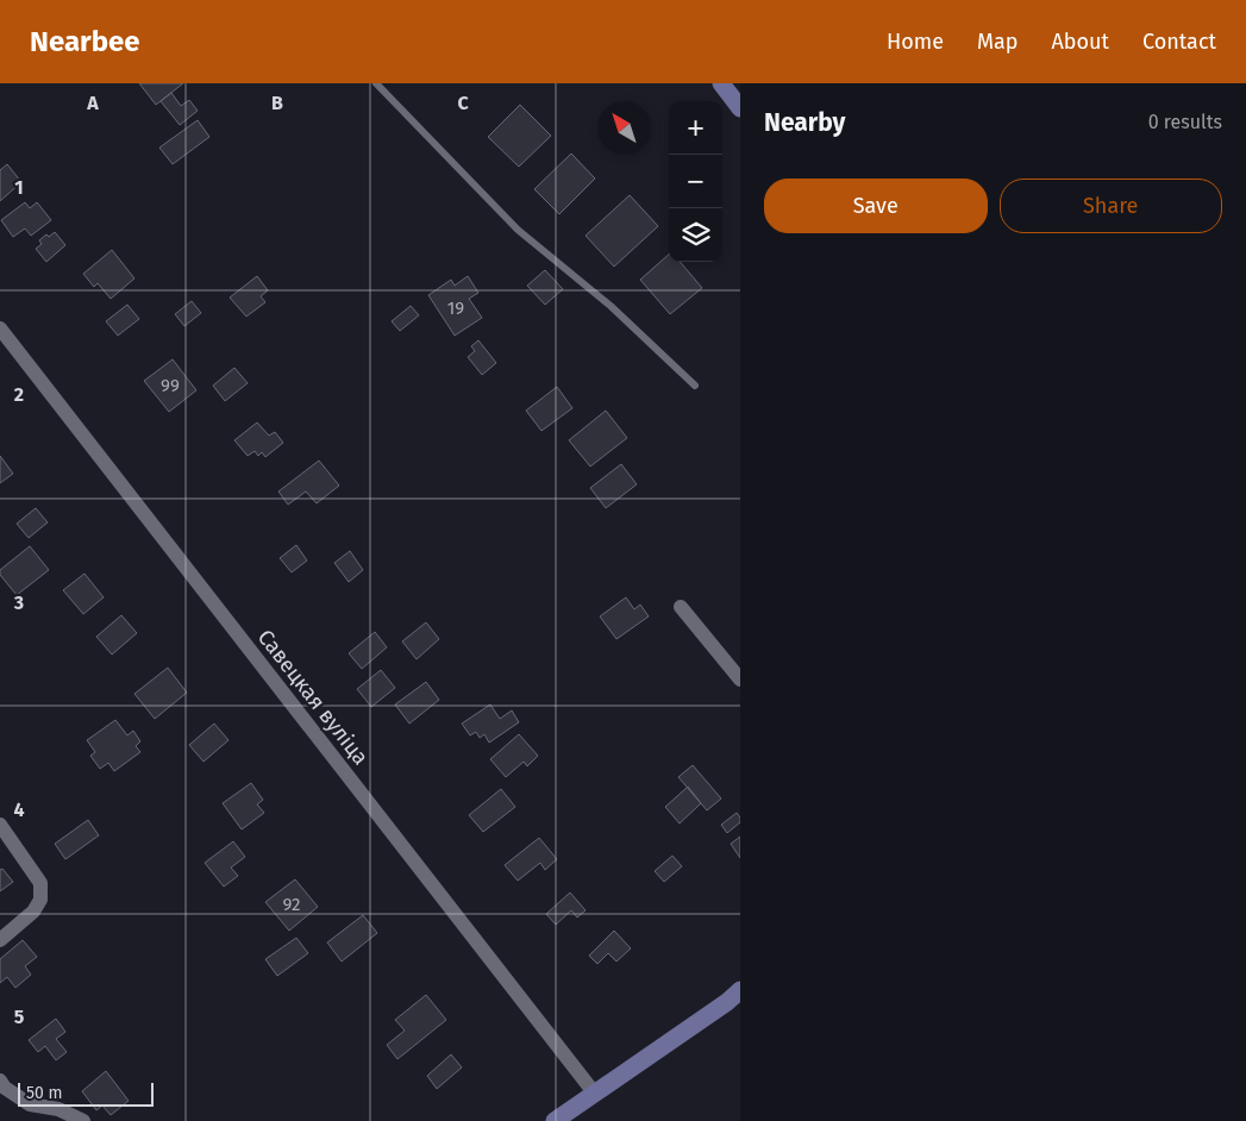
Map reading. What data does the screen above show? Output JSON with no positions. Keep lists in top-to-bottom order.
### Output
{
  "streets": {
    "street": ["Савецкая вуліца"]
  },
  "house_numbers": ["19", "99", "92"],
  "scale_bar": "50 m",
  "north": "top left",
  "page": {
    "header": "Nearbee",
    "nav": [
      "Home",
      "Map",
      "About",
      "Contact"
    ],
    "heading": ["Nearby", "0 results"],
    "map_buttons": ["+", "−"],
    "buttons": ["Save", "Share"],
    "scale": "50 m"
  },
  "grid": {
    "columns": ["A", "B", "C"],
    "rows": [
      "1",
      "2",
      "3",
      "4",
      "5"
    ]
  }
}
